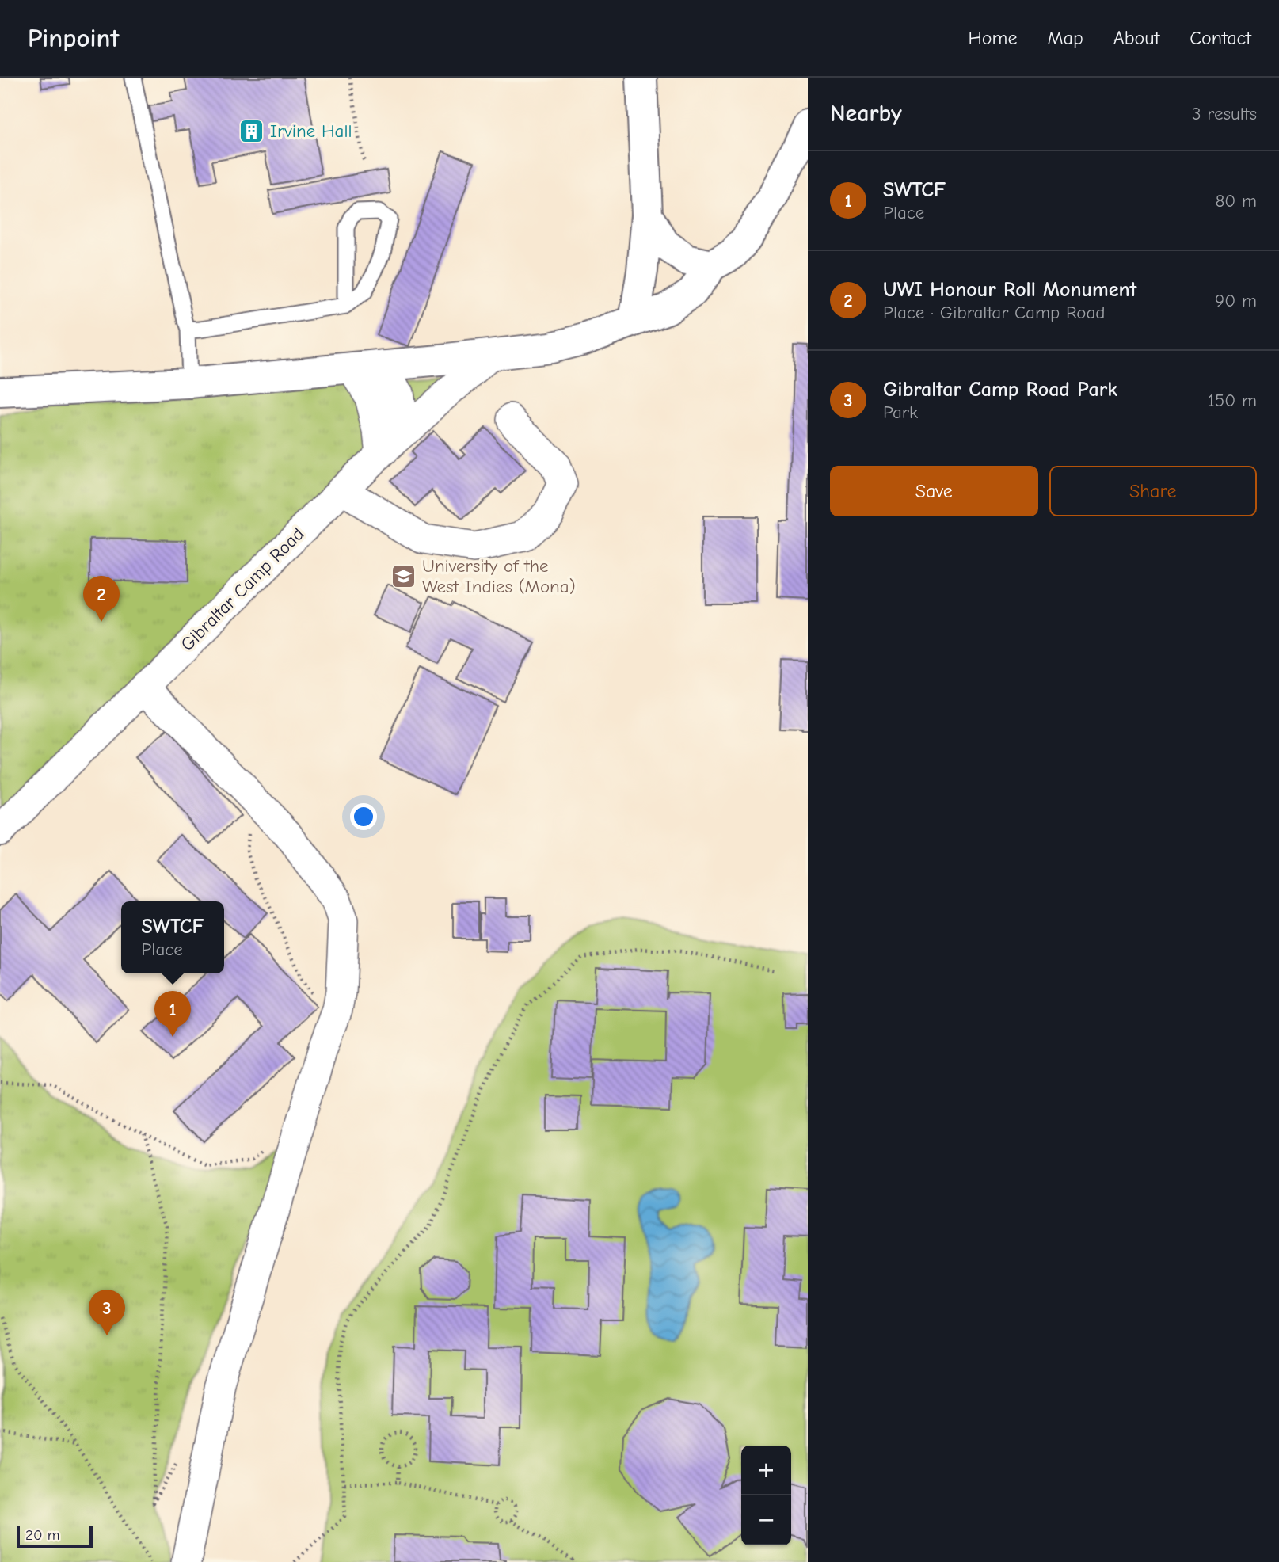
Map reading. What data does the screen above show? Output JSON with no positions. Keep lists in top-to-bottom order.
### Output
{
  "streets": {
    "street": ["Gibraltar Camp Road"]
  },
  "places": {
    "building": ["Irvine Hall"],
    "school or university": ["University of the West Indies (Mona)"]
  },
  "scale_bar": "20 m",
  "page": {
    "header": "Pinpoint",
    "nav": [
      "Home",
      "Map",
      "About",
      "Contact"
    ],
    "heading": ["Nearby", "3 results"],
    "list": [
      {
        "mark": "1",
        "name": "SWTCF",
        "note": "Place",
        "value": "80 m"
      },
      {
        "mark": "2",
        "name": "UWI Honour Roll Monument",
        "note": "Place · Gibraltar Camp Road",
        "value": "90 m"
      },
      {
        "mark": "3",
        "name": "Gibraltar Camp Road Park",
        "note": "Park",
        "value": "150 m"
      }
    ],
    "buttons": ["Save", "Share"],
    "pins": ["2", "1", "3"],
    "popup": ["SWTCF", "Place"],
    "map_buttons": ["+", "−"],
    "scale": "20 m"
  }
}
